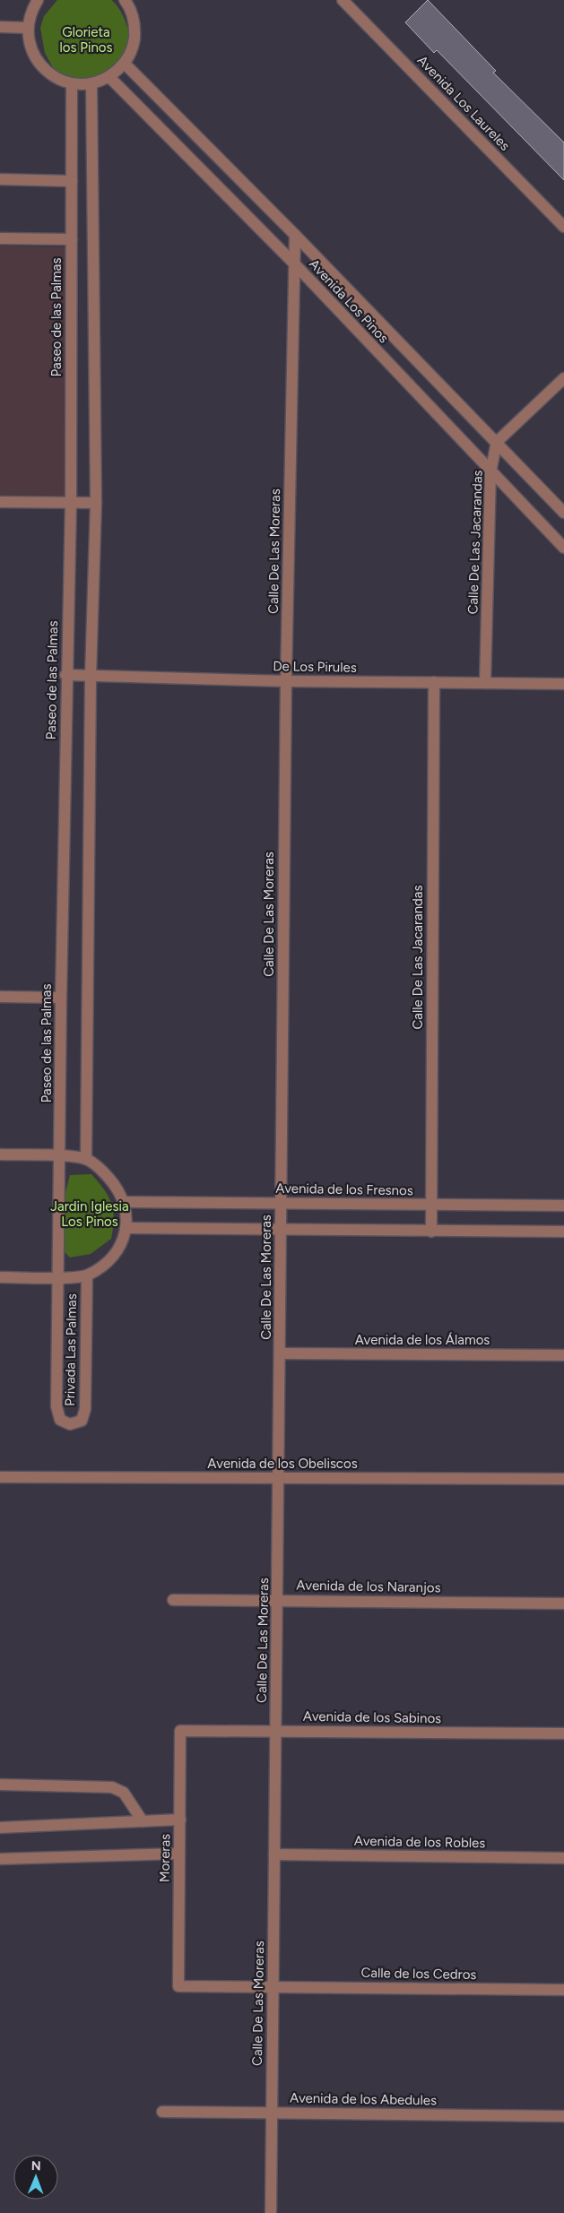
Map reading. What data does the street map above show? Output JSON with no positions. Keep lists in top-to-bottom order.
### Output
{
  "streets": {
    "street": [
      "Avenida Los Laureles",
      "Avenida Los Pinos",
      "Paseo de las Palmas",
      "Calle De Las Jacarandas",
      "Calle De Las Moreras",
      "De Los Pirules",
      "Avenida de los Fresnos",
      "Avenida de los Álamos",
      "Privada Las Palmas",
      "Avenida de los Obeliscos",
      "Avenida de los Naranjos",
      "Avenida de los Sabinos",
      "Avenida de los Robles",
      "Moreras",
      "Calle de los Cedros",
      "Avenida de los Abedules"
    ]
  },
  "crossings": [
    ["Avenida Los Pinos", "Calle De Las Jacarandas"],
    ["Avenida Los Pinos", "Calle De Las Moreras"],
    ["Paseo de las Palmas", "De Los Pirules"],
    ["Paseo de las Palmas", "Privada Las Palmas"],
    ["Calle De Las Jacarandas", "De Los Pirules"],
    ["Calle De Las Jacarandas", "Avenida de los Fresnos"],
    ["Calle De Las Moreras", "De Los Pirules"],
    ["Calle De Las Moreras", "Avenida de los Fresnos"],
    ["Calle De Las Moreras", "Avenida de los Álamos"],
    ["Calle De Las Moreras", "Avenida de los Obeliscos"],
    ["Calle De Las Moreras", "Avenida de los Naranjos"],
    ["Calle De Las Moreras", "Avenida de los Sabinos"],
    ["Calle De Las Moreras", "Avenida de los Robles"],
    ["Calle De Las Moreras", "Calle de los Cedros"],
    ["Calle De Las Moreras", "Avenida de los Abedules"],
    ["Avenida de los Sabinos", "Moreras"],
    ["Moreras", "Calle de los Cedros"]
  ],
  "parks": ["Glorieta los Pinos", "Jardin Iglesia Los Pinos"],
  "north": "top"
}
